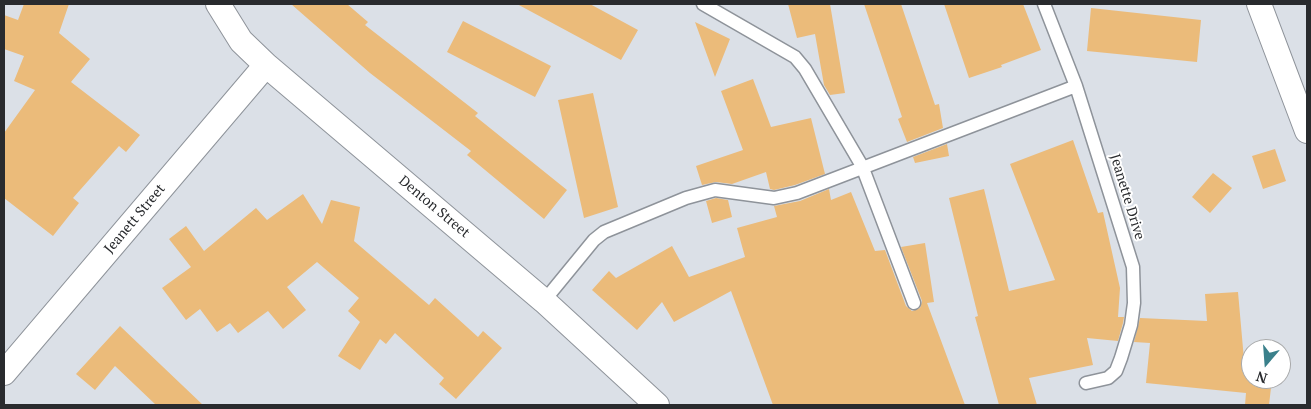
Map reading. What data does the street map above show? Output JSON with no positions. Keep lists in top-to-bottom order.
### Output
{
  "streets": {
    "street": ["Denton Street", "Jeanett Street"],
    "lane": ["Jeanette Drive"]
  },
  "crossings": [
    ["Denton Street", "Jeanett Street"]
  ],
  "north": "bottom"
}
